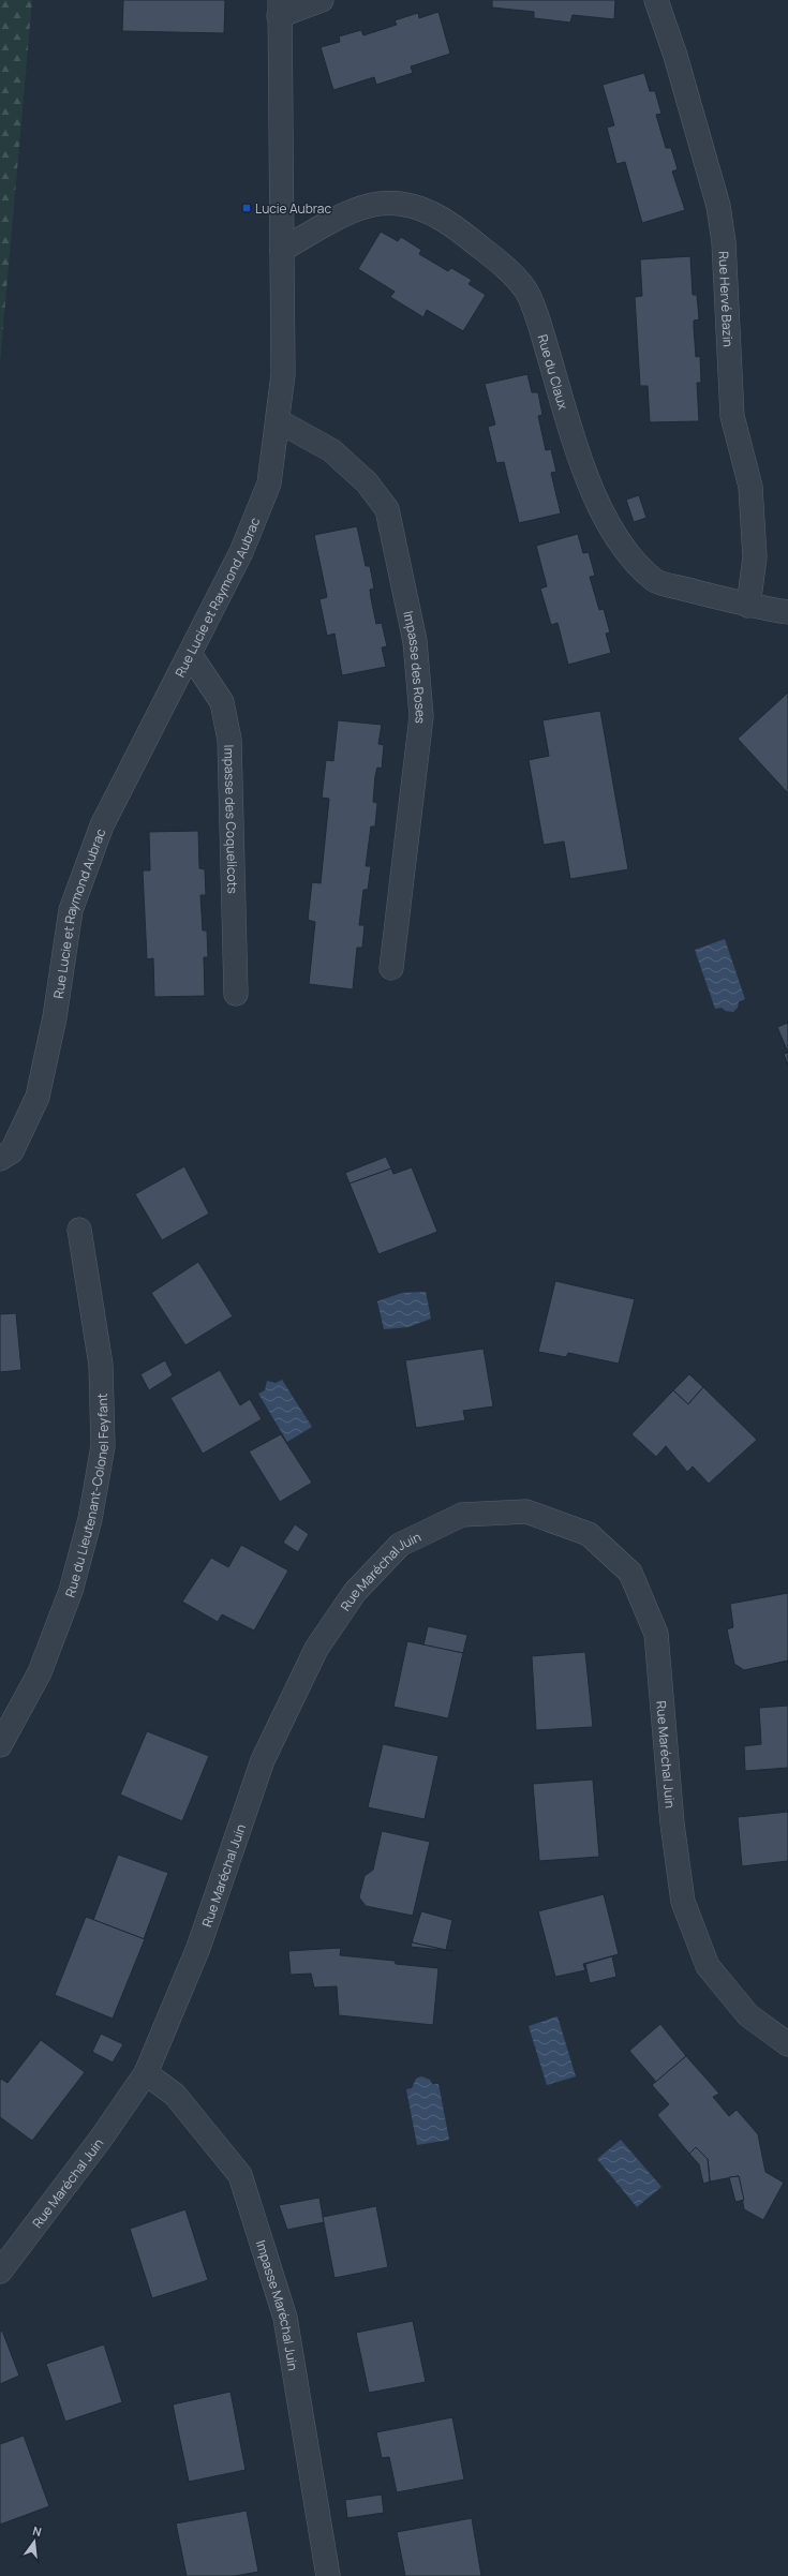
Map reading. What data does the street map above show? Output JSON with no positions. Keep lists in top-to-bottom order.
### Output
{
  "streets": {
    "street": [
      "Rue Hervé Bazin",
      "Rue du Claux",
      "Rue Lucie et Raymond Aubrac",
      "Impasse des Roses",
      "Impasse des Coquelicots",
      "Rue du Lieutenant-Colonel Feyfant",
      "Rue Maréchal Juin",
      "Impasse Maréchal Juin"
    ]
  },
  "crossings": [
    ["Rue Hervé Bazin", "Rue du Claux"],
    ["Rue du Claux", "Rue Lucie et Raymond Aubrac"],
    ["Rue Lucie et Raymond Aubrac", "Impasse des Roses"],
    ["Rue Lucie et Raymond Aubrac", "Impasse des Coquelicots"],
    ["Rue Maréchal Juin", "Impasse Maréchal Juin"]
  ],
  "places": {
    "transit": ["Lucie Aubrac"]
  },
  "north": "top"
}
